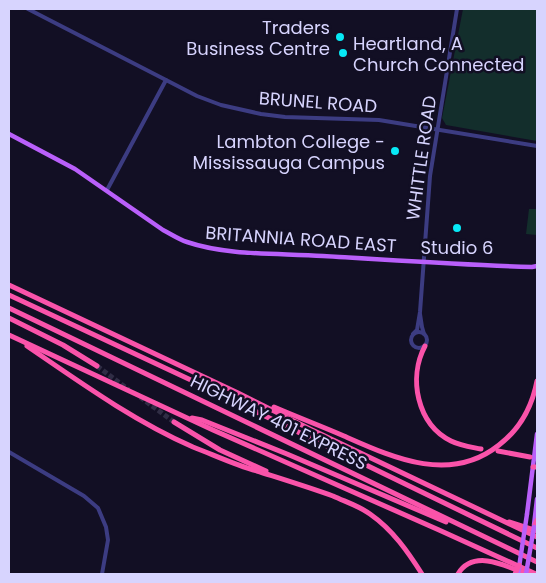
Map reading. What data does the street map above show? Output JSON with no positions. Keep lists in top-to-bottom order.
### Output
{
  "streets": {
    "highway": ["HIGHWAY 401 EXPRESS"],
    "main road": ["BRITANNIA ROAD EAST"],
    "street": ["BRUNEL ROAD", "WHITTLE ROAD"]
  },
  "crossings": [
    ["BRUNEL ROAD", "WHITTLE ROAD"],
    ["WHITTLE ROAD", "BRITANNIA ROAD EAST"]
  ],
  "places": [
    "Traders Business Centre",
    "Heartland, A Church Connected",
    "Lambton College - Mississauga Campus",
    "Studio 6"
  ]
}
